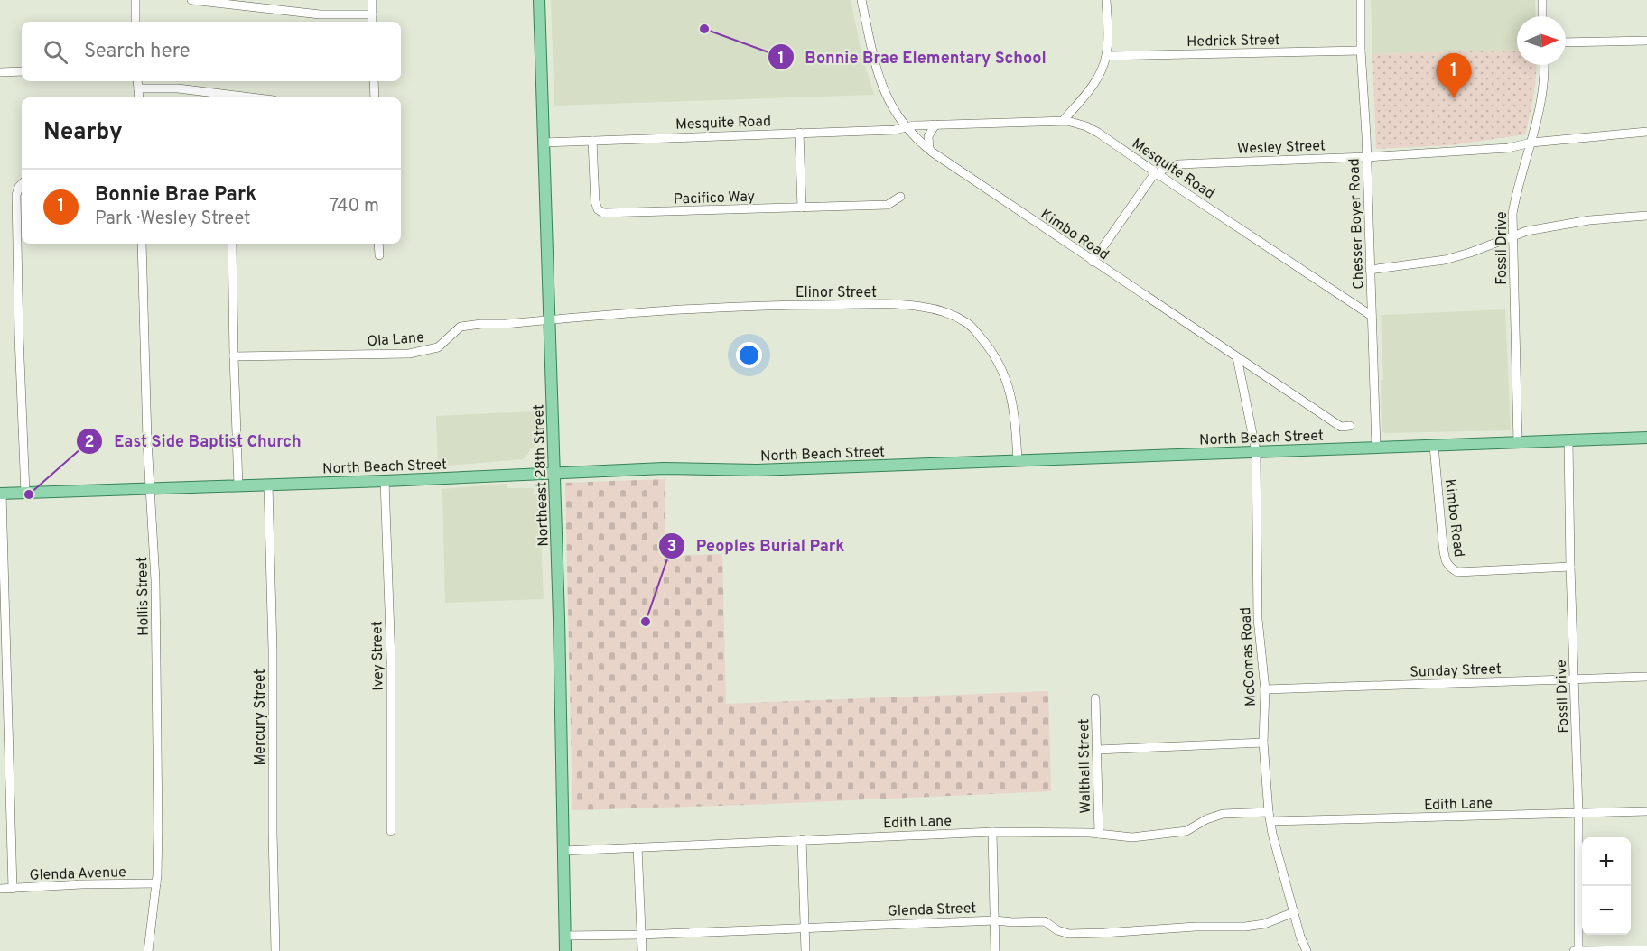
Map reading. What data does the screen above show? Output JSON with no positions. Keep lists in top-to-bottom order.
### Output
{
  "streets": {
    "main road": ["North Beach Street", "Northeast 28th Street"],
    "street": [
      "Hedrick Street",
      "Mesquite Road",
      "Wesley Street",
      "Pacifico Way",
      "Chesser Boyer Road",
      "Kimbo Road",
      "Fossil Drive",
      "Elinor Street",
      "Ola Lane",
      "Hollis Street",
      "Ivey Street",
      "McComas Road",
      "Sunday Street",
      "Mercury Street",
      "Walthall Street",
      "Edith Lane",
      "Glenda Avenue",
      "Glenda Street"
    ]
  },
  "crossings": [
    ["Hedrick Street", "Chesser Boyer Road"],
    ["Mesquite Road", "Wesley Street"],
    ["Mesquite Road", "Pacifico Way"],
    ["Mesquite Road", "Chesser Boyer Road"],
    ["Mesquite Road", "Kimbo Road"],
    ["Mesquite Road", "Northeast 28th Street"],
    ["Wesley Street", "Chesser Boyer Road"],
    ["Wesley Street", "Fossil Drive"],
    ["Chesser Boyer Road", "North Beach Street"],
    ["Kimbo Road", "Fossil Drive"],
    ["Kimbo Road", "North Beach Street"],
    ["Kimbo Road", "McComas Road"],
    ["Fossil Drive", "North Beach Street"],
    ["Fossil Drive", "Sunday Street"],
    ["Fossil Drive", "Edith Lane"],
    ["Elinor Street", "Ola Lane"],
    ["Elinor Street", "North Beach Street"],
    ["Elinor Street", "Northeast 28th Street"],
    ["Ola Lane", "Northeast 28th Street"],
    ["North Beach Street", "Northeast 28th Street"],
    ["North Beach Street", "Hollis Street"],
    ["North Beach Street", "Ivey Street"],
    ["North Beach Street", "McComas Road"],
    ["North Beach Street", "Mercury Street"],
    ["Northeast 28th Street", "Edith Lane"],
    ["Northeast 28th Street", "Glenda Street"],
    ["Hollis Street", "Glenda Avenue"],
    ["McComas Road", "Sunday Street"],
    ["McComas Road", "Edith Lane"],
    ["McComas Road", "Glenda Street"],
    ["Walthall Street", "Edith Lane"]
  ],
  "places": ["Bonnie Brae Elementary School", "East Side Baptist Church", "Peoples Burial Park"],
  "north": "right",
  "page": {
    "search": "Search here",
    "pins": "1",
    "heading": "Nearby",
    "list": [
      {
        "mark": "1",
        "name": "Bonnie Brae Park",
        "note": "Park · Wesley Street",
        "value": "740 m"
      }
    ],
    "map_buttons": ["+", "−"]
  }
}
